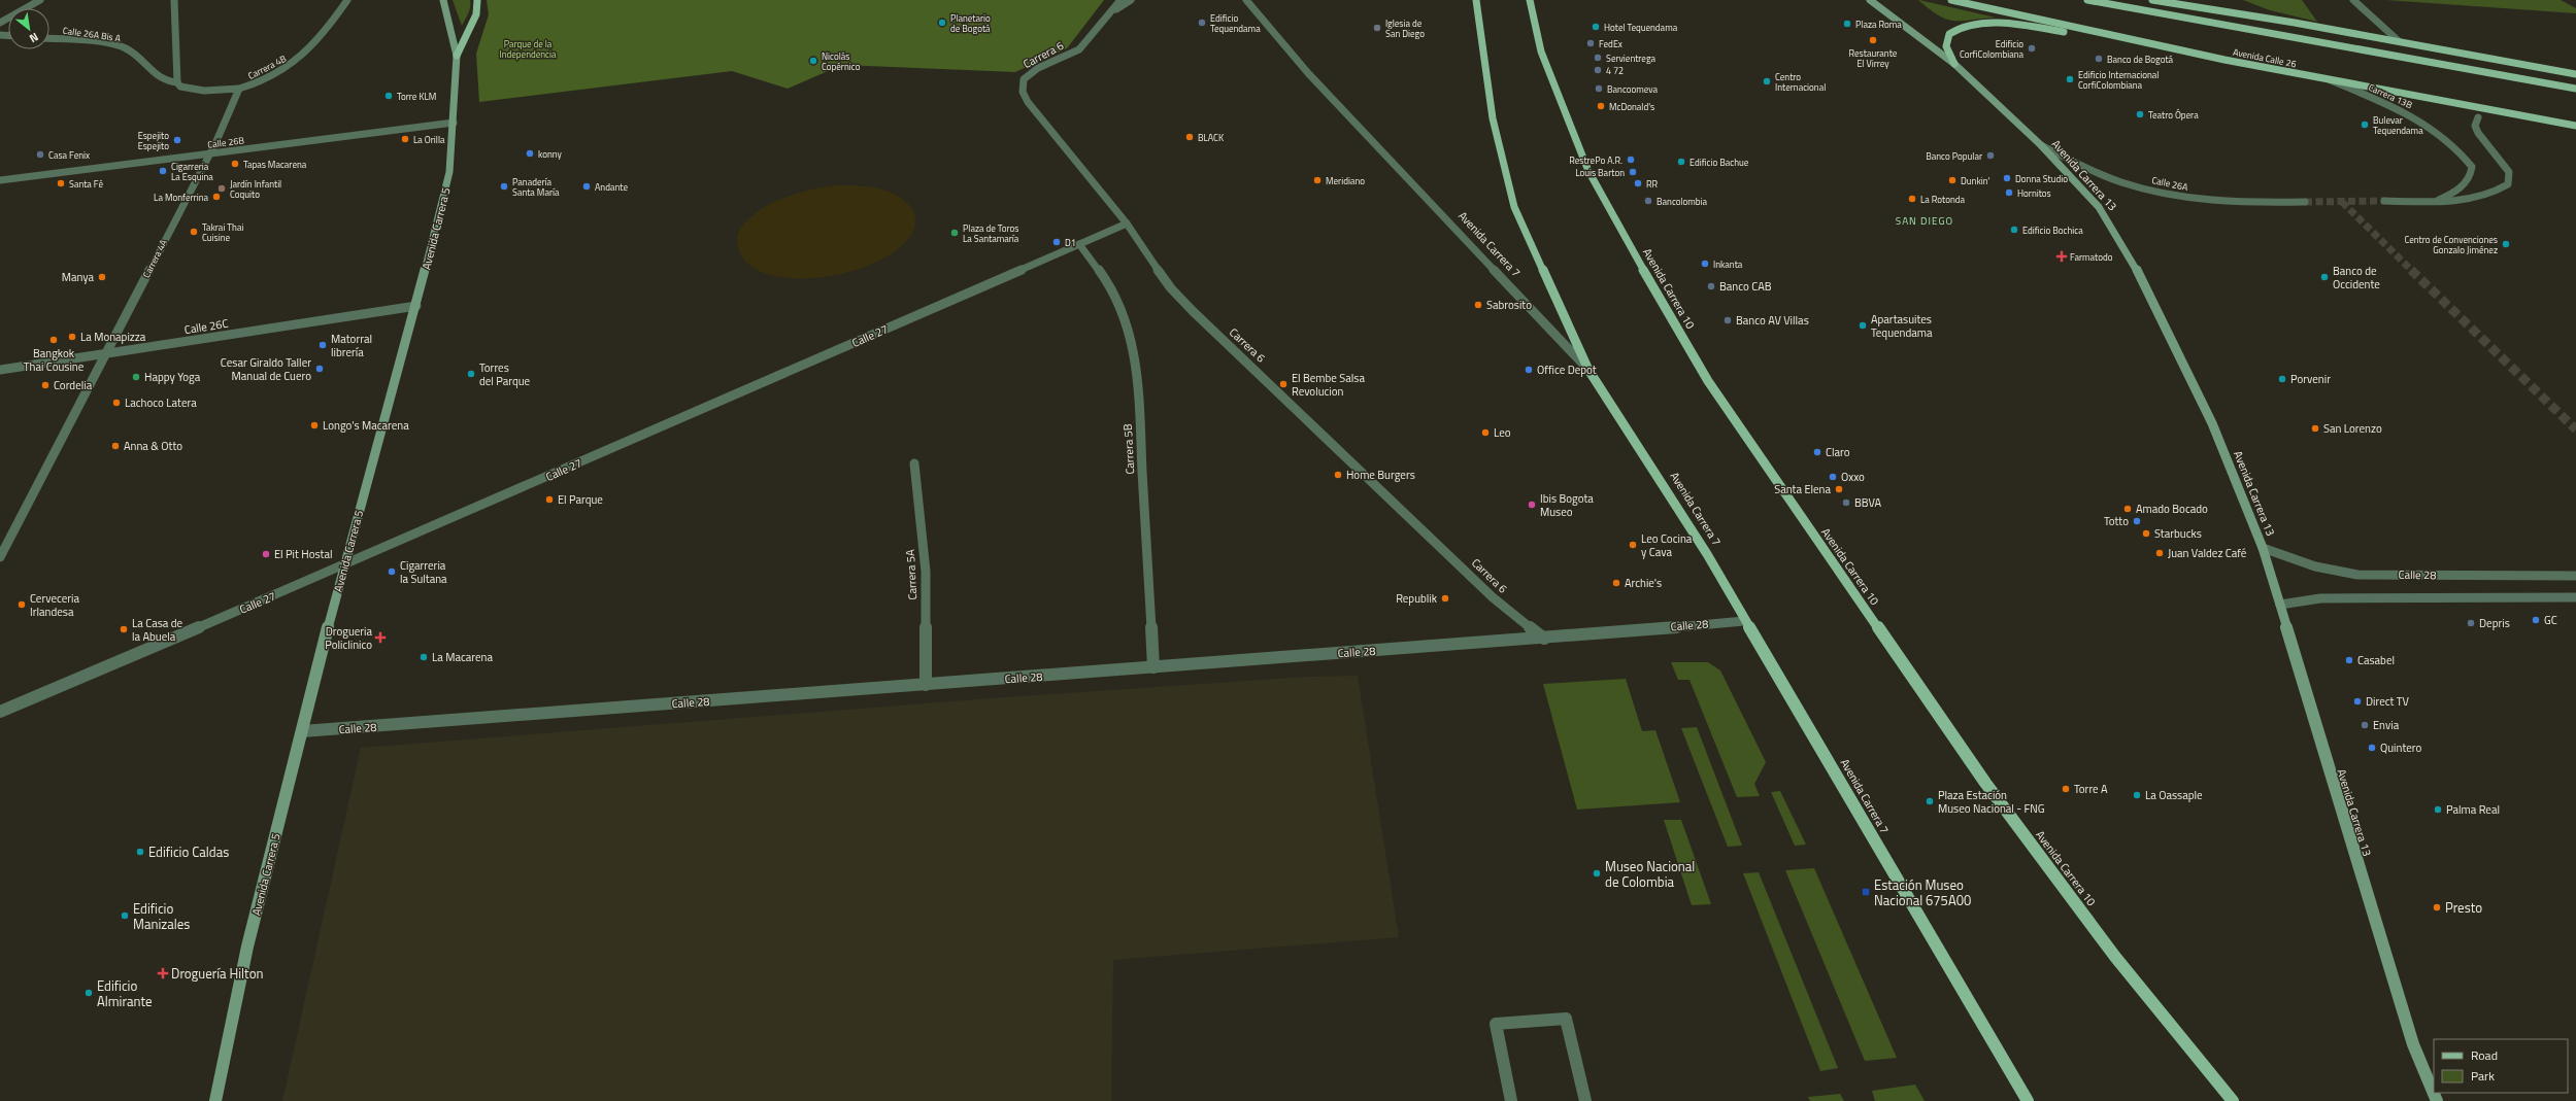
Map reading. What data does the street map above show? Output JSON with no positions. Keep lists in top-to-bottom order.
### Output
{
  "streets": {
    "main road": [
      "Avenida Calle 26",
      "Avenida Carrera 13",
      "Avenida Carrera 5",
      "Avenida Carrera 7",
      "Avenida Carrera 10"
    ],
    "street": [
      "Calle 26A Bis A",
      "Carrera 6",
      "Carrera 4B",
      "Carrera 13B",
      "Calle 26B",
      "Calle 26A",
      "Carrera 4A",
      "Calle 26C",
      "Calle 27",
      "Carrera 5B",
      "Carrera 5A",
      "Calle 28"
    ]
  },
  "crossings": [
    ["Carrera 6", "Calle 27"],
    ["Carrera 6", "Calle 28"],
    ["Avenida Calle 26", "Carrera 13B"],
    ["Carrera 4B", "Carrera 4A"],
    ["Calle 26B", "Avenida Carrera 5"],
    ["Calle 26B", "Carrera 4A"],
    ["Avenida Carrera 13", "Calle 26A"],
    ["Avenida Carrera 13", "Calle 28"],
    ["Avenida Carrera 5", "Calle 26C"],
    ["Avenida Carrera 5", "Calle 27"],
    ["Avenida Carrera 5", "Calle 28"],
    ["Avenida Carrera 7", "Calle 28"],
    ["Carrera 4A", "Calle 26C"],
    ["Calle 27", "Carrera 5B"],
    ["Carrera 5B", "Calle 28"],
    ["Carrera 5A", "Calle 28"]
  ],
  "districts": ["SAN DIEGO"],
  "parks": ["Parque de la Independencia"],
  "places": {
    "other": [
      "Planetario de Bogotá",
      "Edificio Tequendama",
      "Plaza Roma",
      "Hotel Tequendama",
      "Iglesia de San Diego",
      "Restaurante El Virrey",
      "FedEx",
      "Edificio CorfiColombiana",
      "Servientrega",
      "Banco de Bogotá",
      "Nicolás Copérnico",
      "4 72",
      "Edificio Internacional CorfiColombiana",
      "Centro Internacional",
      "Bancoomeva",
      "Torre KLM",
      "McDonald's",
      "Teatro Ópera",
      "Bulevar Tequendama",
      "BLACK",
      "La Orilla",
      "Espejito Espejito",
      "konny",
      "Casa Fenix",
      "Banco Popular",
      "RestrePo A.R.",
      "Edificio Bachue",
      "Tapas Macarena",
      "Cigarreria La Esquina",
      "Louis Barton",
      "Donna Studio",
      "Meridiano",
      "Dunkin'",
      "Santa Fé",
      "RR",
      "Panadería Santa María",
      "Andante",
      "Jardín Infantil Coquito",
      "Hornitos",
      "La Monferrina",
      "La Rotonda",
      "Bancolombia",
      "Edificio Bochica",
      "Takrai Thai Cuisine",
      "Plaza de Toros La Santamaría",
      "D1",
      "Centro de Convenciones Gonzalo Jiménez",
      "Inkanta",
      "Manya",
      "Banco de Occidente",
      "Banco CAB",
      "Sabrosito",
      "Banco AV Villas",
      "Apartasuites Tequendama",
      "La Monapizza",
      "Bangkok Thai Cousine",
      "Matorral librería",
      "Cesar Giraldo Taller Manual de Cuero",
      "Office Depot",
      "Torres del Parque",
      "Happy Yoga",
      "Porvenir",
      "El Bembe Salsa Revolucion",
      "Cordelia",
      "Lachoco Latera",
      "Longo's Macarena",
      "San Lorenzo",
      "Leo",
      "Anna & Otto",
      "Claro",
      "Home Burgers",
      "Oxxo",
      "Santa Elena",
      "El Parque",
      "BBVA",
      "Ibis Bogota Museo",
      "Amado Bocado",
      "Totto",
      "Starbucks",
      "Leo Cocina y Cava",
      "Juan Valdez Café",
      "El Pit Hostal",
      "Cigarreria la Sultana",
      "Archie's",
      "Republik",
      "Cerveceria Irlandesa",
      "GC",
      "Depris",
      "La Casa de la Abuela",
      "La Macarena",
      "Casabel",
      "Direct TV",
      "Envia",
      "Quintero",
      "Torre A",
      "La Oassaple",
      "Plaza Estación Museo Nacional - FNG",
      "Palma Real",
      "Edificio Caldas",
      "Museo Nacional de Colombia",
      "Presto",
      "Edificio Manizales",
      "Edificio Almirante"
    ],
    "health": ["Farmatodo", "Drogueria Policlinico", "Droguería Hilton"],
    "transit": ["Estación Museo Nacional 675A00"]
  },
  "legend": ["Road", "Park"],
  "north": "bottom right"
}
